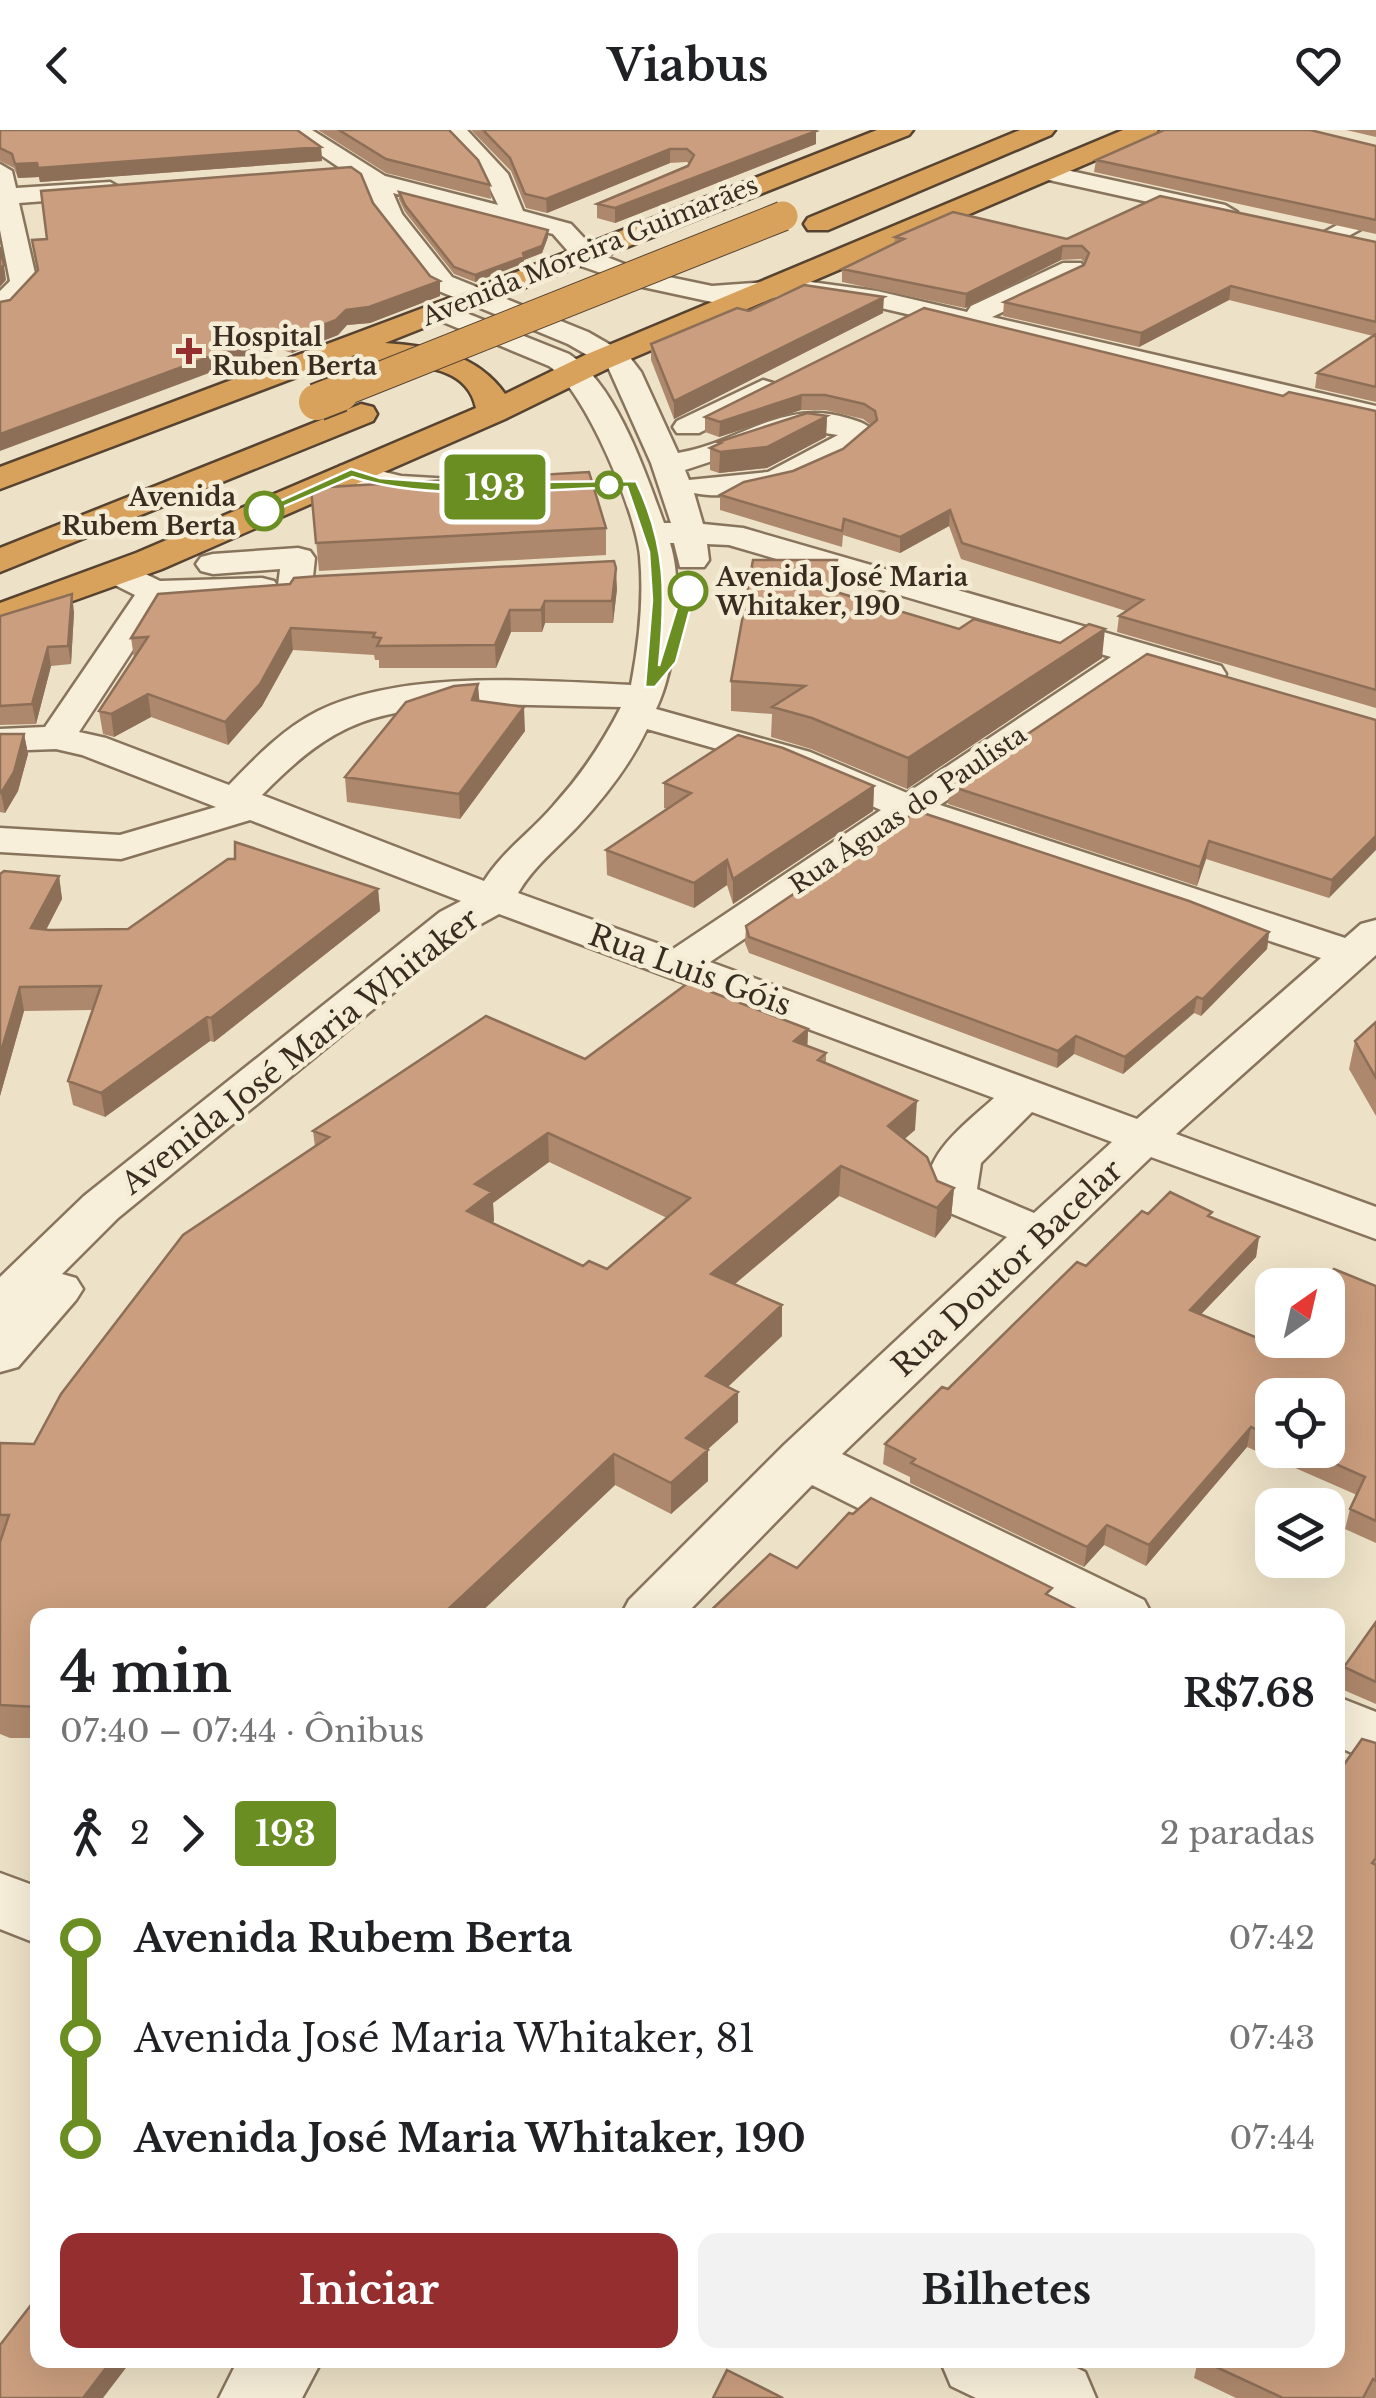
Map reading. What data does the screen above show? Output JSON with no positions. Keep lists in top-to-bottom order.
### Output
{
  "streets": {
    "highway": ["Avenida Moreira Guimarães"],
    "street": [
      "Rua Águas do Paulista",
      "Rua Luis Góis",
      "Avenida José Maria Whitaker",
      "Rua Doutor Bacelar"
    ]
  },
  "crossings": [
    ["Avenida Moreira Guimarães", "Avenida José Maria Whitaker"],
    ["Rua Águas do Paulista", "Rua Luis Góis"],
    ["Rua Luis Góis", "Avenida José Maria Whitaker"],
    ["Rua Luis Góis", "Rua Doutor Bacelar"]
  ],
  "places": {
    "health": ["Hospital Ruben Berta"],
    "other": ["Avenida Rubem Berta", "Avenida José Maria Whitaker, 190"]
  },
  "lines": ["bus line 193"],
  "north": "top right",
  "page": {
    "header": "Viabus",
    "on_map": "193",
    "heading": ["4 min", "07:40 – 07:44 · Ônibus", "R$7.68"],
    "legs": ["2", "193", "2 paradas"],
    "list": [
      {
        "name": "Avenida Rubem Berta",
        "value": "07:42"
      },
      {
        "name": "Avenida José Maria Whitaker, 81",
        "value": "07:43"
      },
      {
        "name": "Avenida José Maria Whitaker, 190",
        "value": "07:44"
      }
    ],
    "buttons": ["Iniciar", "Bilhetes"]
  }
}
